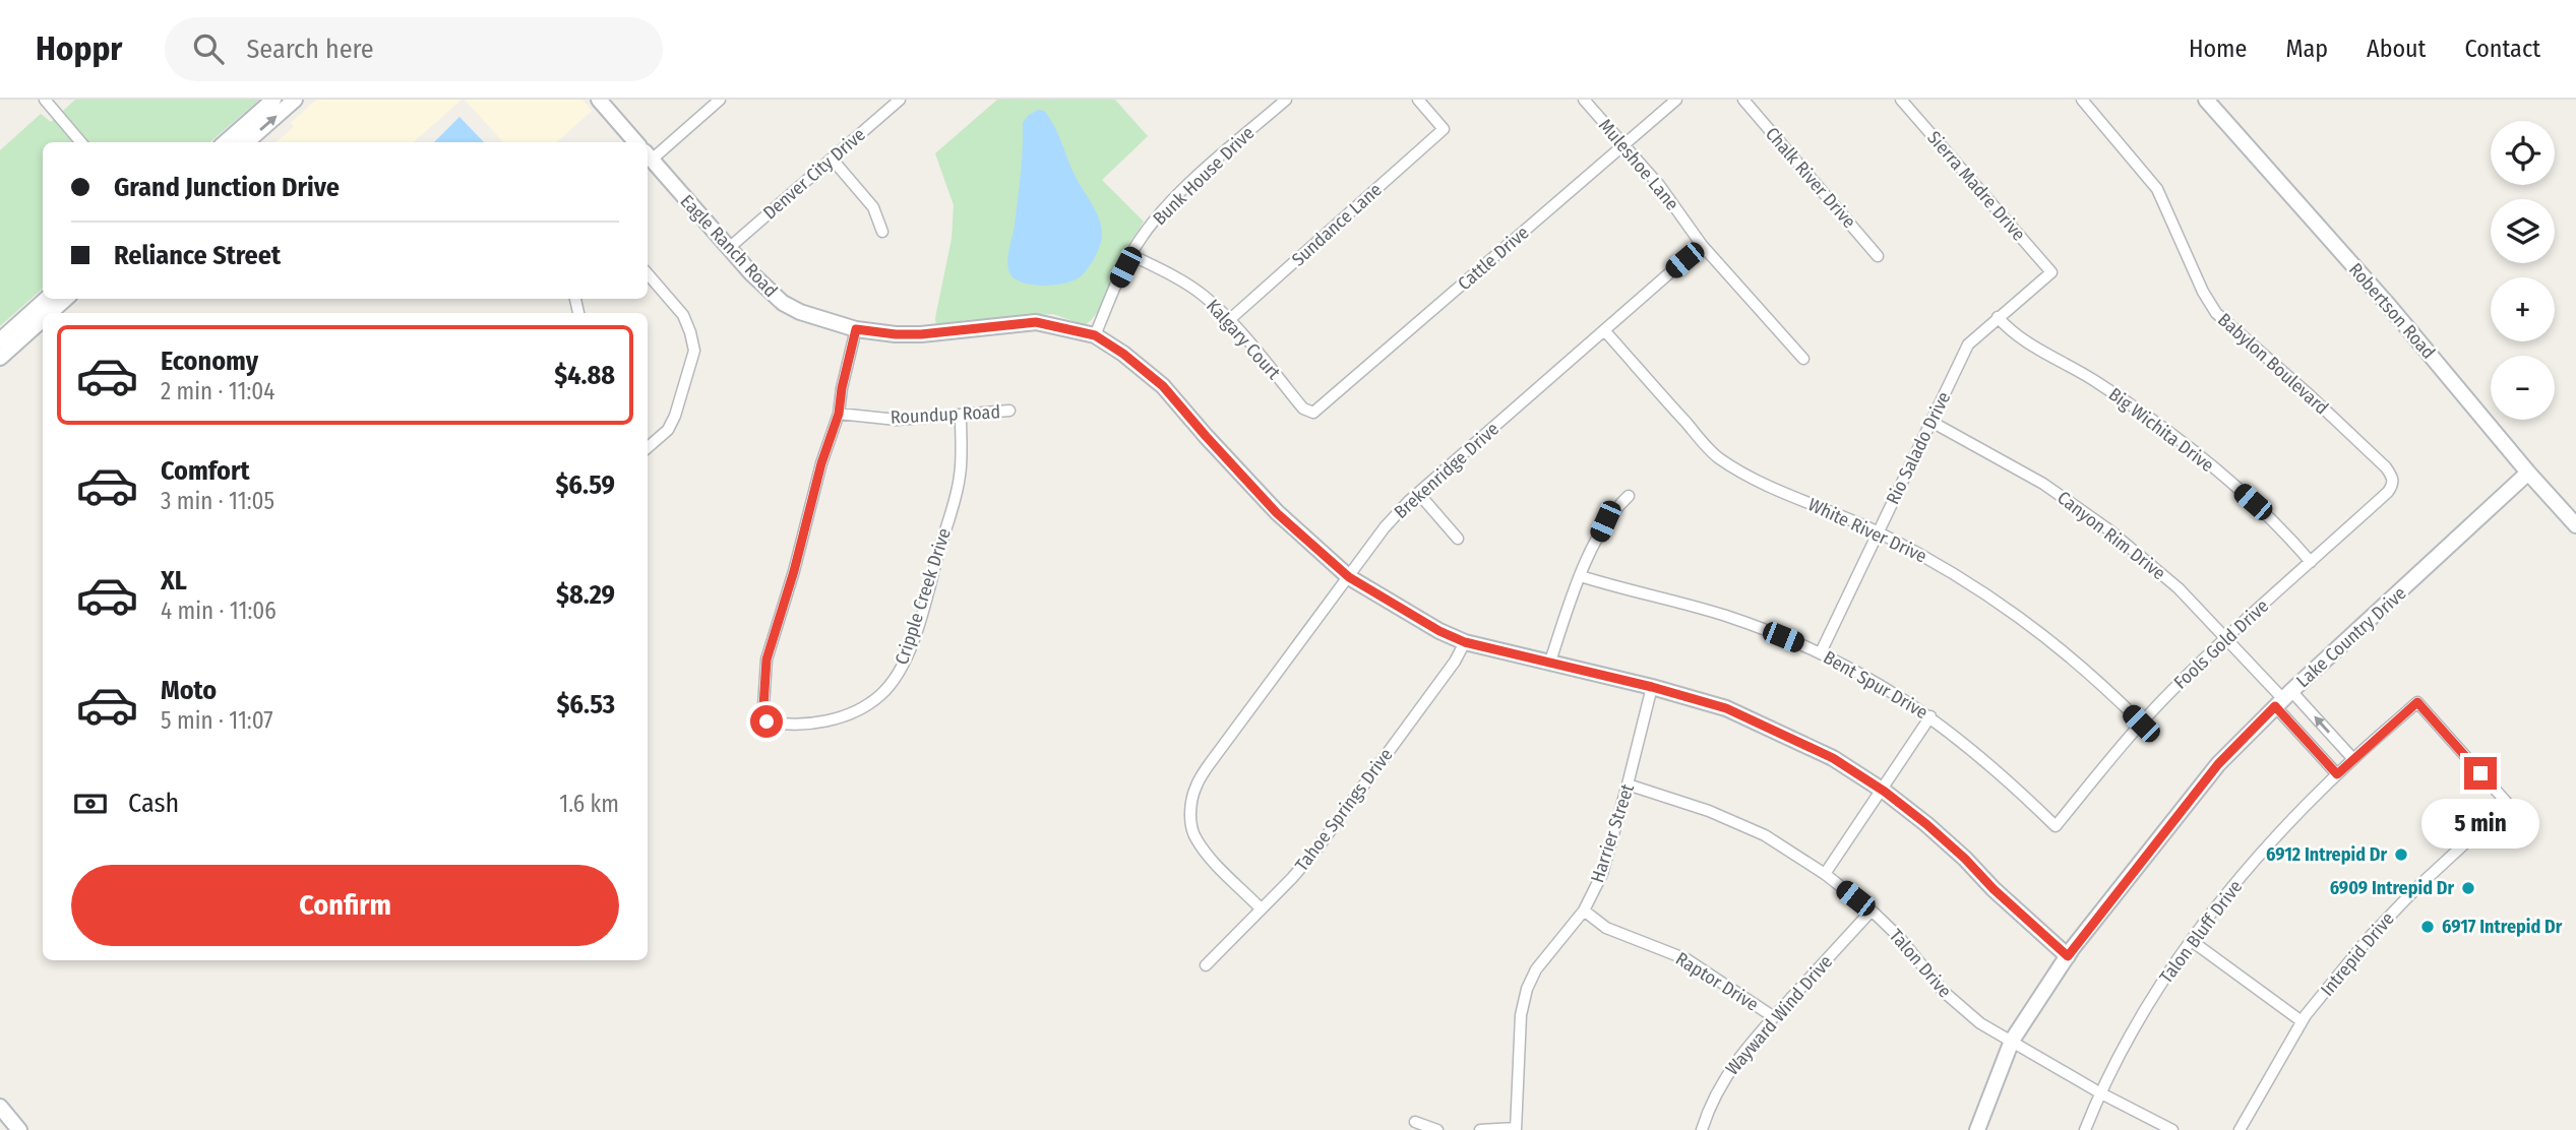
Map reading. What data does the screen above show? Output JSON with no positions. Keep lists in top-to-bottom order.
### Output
{
  "streets": {
    "street": [
      "Muleshoe Lane",
      "Denver City Drive",
      "Bunk House Drive",
      "Chalk River Drive",
      "Sierra Madre Drive",
      "Sundance Lane",
      "Eagle Ranch Road",
      "Cattle Drive",
      "Robertson Road",
      "Kalgary Court",
      "Babylon Boulevard",
      "Roundup Road",
      "Big Wichita Drive",
      "Rio Salado Drive",
      "Brekenridge Drive",
      "White River Drive",
      "Canyon Rim Drive",
      "Cripple Creek Drive",
      "Lake Country Drive",
      "Fools Gold Drive",
      "Bent Spur Drive",
      "Tahoe Springs Drive",
      "Harrier Street",
      "Talon Bluff Drive",
      "Intrepid Drive",
      "Talon Drive",
      "Raptor Drive",
      "Wayward Wind Drive"
    ]
  },
  "crossings": [
    ["Muleshoe Lane", "Cattle Drive"],
    ["Muleshoe Lane", "Brekenridge Drive"],
    ["Denver City Drive", "Eagle Ranch Road"],
    ["Bunk House Drive", "Eagle Ranch Road"],
    ["Bunk House Drive", "Kalgary Court"],
    ["Sierra Madre Drive", "Rio Salado Drive"],
    ["Sundance Lane", "Kalgary Court"],
    ["Eagle Ranch Road", "Brekenridge Drive"],
    ["Eagle Ranch Road", "Lake Country Drive"],
    ["Eagle Ranch Road", "Tahoe Springs Drive"],
    ["Eagle Ranch Road", "Harrier Street"],
    ["Cattle Drive", "Kalgary Court"],
    ["Robertson Road", "Lake Country Drive"],
    ["Babylon Boulevard", "Fools Gold Drive"],
    ["Roundup Road", "Cripple Creek Drive"],
    ["Big Wichita Drive", "Rio Salado Drive"],
    ["Big Wichita Drive", "Fools Gold Drive"],
    ["Rio Salado Drive", "White River Drive"],
    ["Rio Salado Drive", "Canyon Rim Drive"],
    ["Rio Salado Drive", "Bent Spur Drive"],
    ["Brekenridge Drive", "White River Drive"],
    ["Brekenridge Drive", "Tahoe Springs Drive"],
    ["White River Drive", "Fools Gold Drive"],
    ["Canyon Rim Drive", "Lake Country Drive"],
    ["Canyon Rim Drive", "Fools Gold Drive"],
    ["Lake Country Drive", "Talon Drive"],
    ["Fools Gold Drive", "Bent Spur Drive"],
    ["Harrier Street", "Talon Drive"],
    ["Harrier Street", "Raptor Drive"],
    ["Talon Bluff Drive", "Intrepid Drive"],
    ["Talon Bluff Drive", "Talon Drive"],
    ["Talon Drive", "Wayward Wind Drive"],
    ["Raptor Drive", "Wayward Wind Drive"]
  ],
  "places": ["6912 Intrepid Dr", "6909 Intrepid Dr", "6917 Intrepid Dr"],
  "page": {
    "header": "Hoppr",
    "search": "Search here",
    "nav": [
      "Home",
      "Map",
      "About",
      "Contact"
    ],
    "map_buttons": ["+", "−"],
    "banner": ["Grand Junction Drive", "Reliance Street"],
    "list": [
      {
        "name": "Economy",
        "note": "2 min · 11:04",
        "value": "$4.88"
      },
      {
        "name": "Comfort",
        "note": "3 min · 11:05",
        "value": "$6.59"
      },
      {
        "name": "XL",
        "note": "4 min · 11:06",
        "value": "$8.29"
      },
      {
        "name": "Moto",
        "note": "5 min · 11:07",
        "value": "$6.53"
      }
    ],
    "pay": ["Cash", "1.6 km"],
    "bubble": "5 min",
    "buttons": "Confirm"
  }
}
